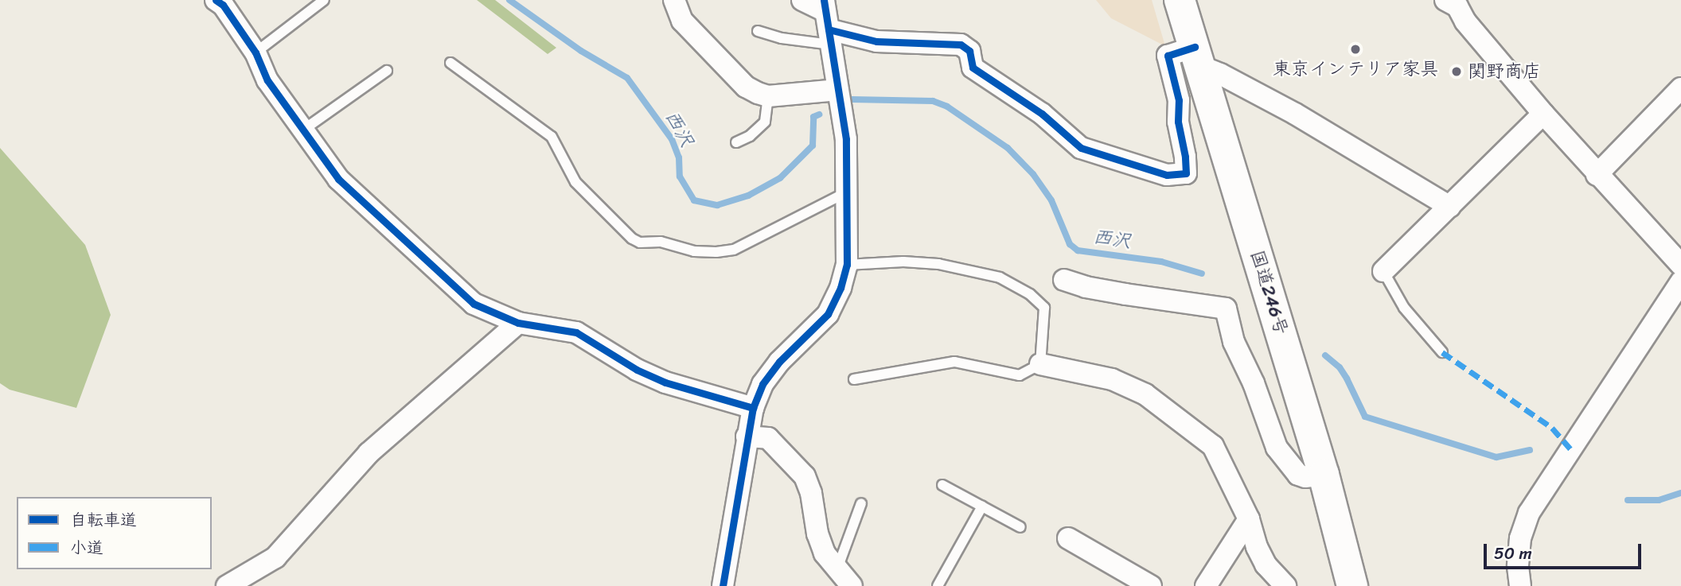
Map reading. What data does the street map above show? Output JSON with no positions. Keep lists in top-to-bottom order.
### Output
{
  "streets": {
    "highway": ["国道246号"]
  },
  "water": ["西沢"],
  "places": ["東京インテリア家具", "関野商店"],
  "legend": ["自転車道", "小道"],
  "scale_bar": "50 m"
}
